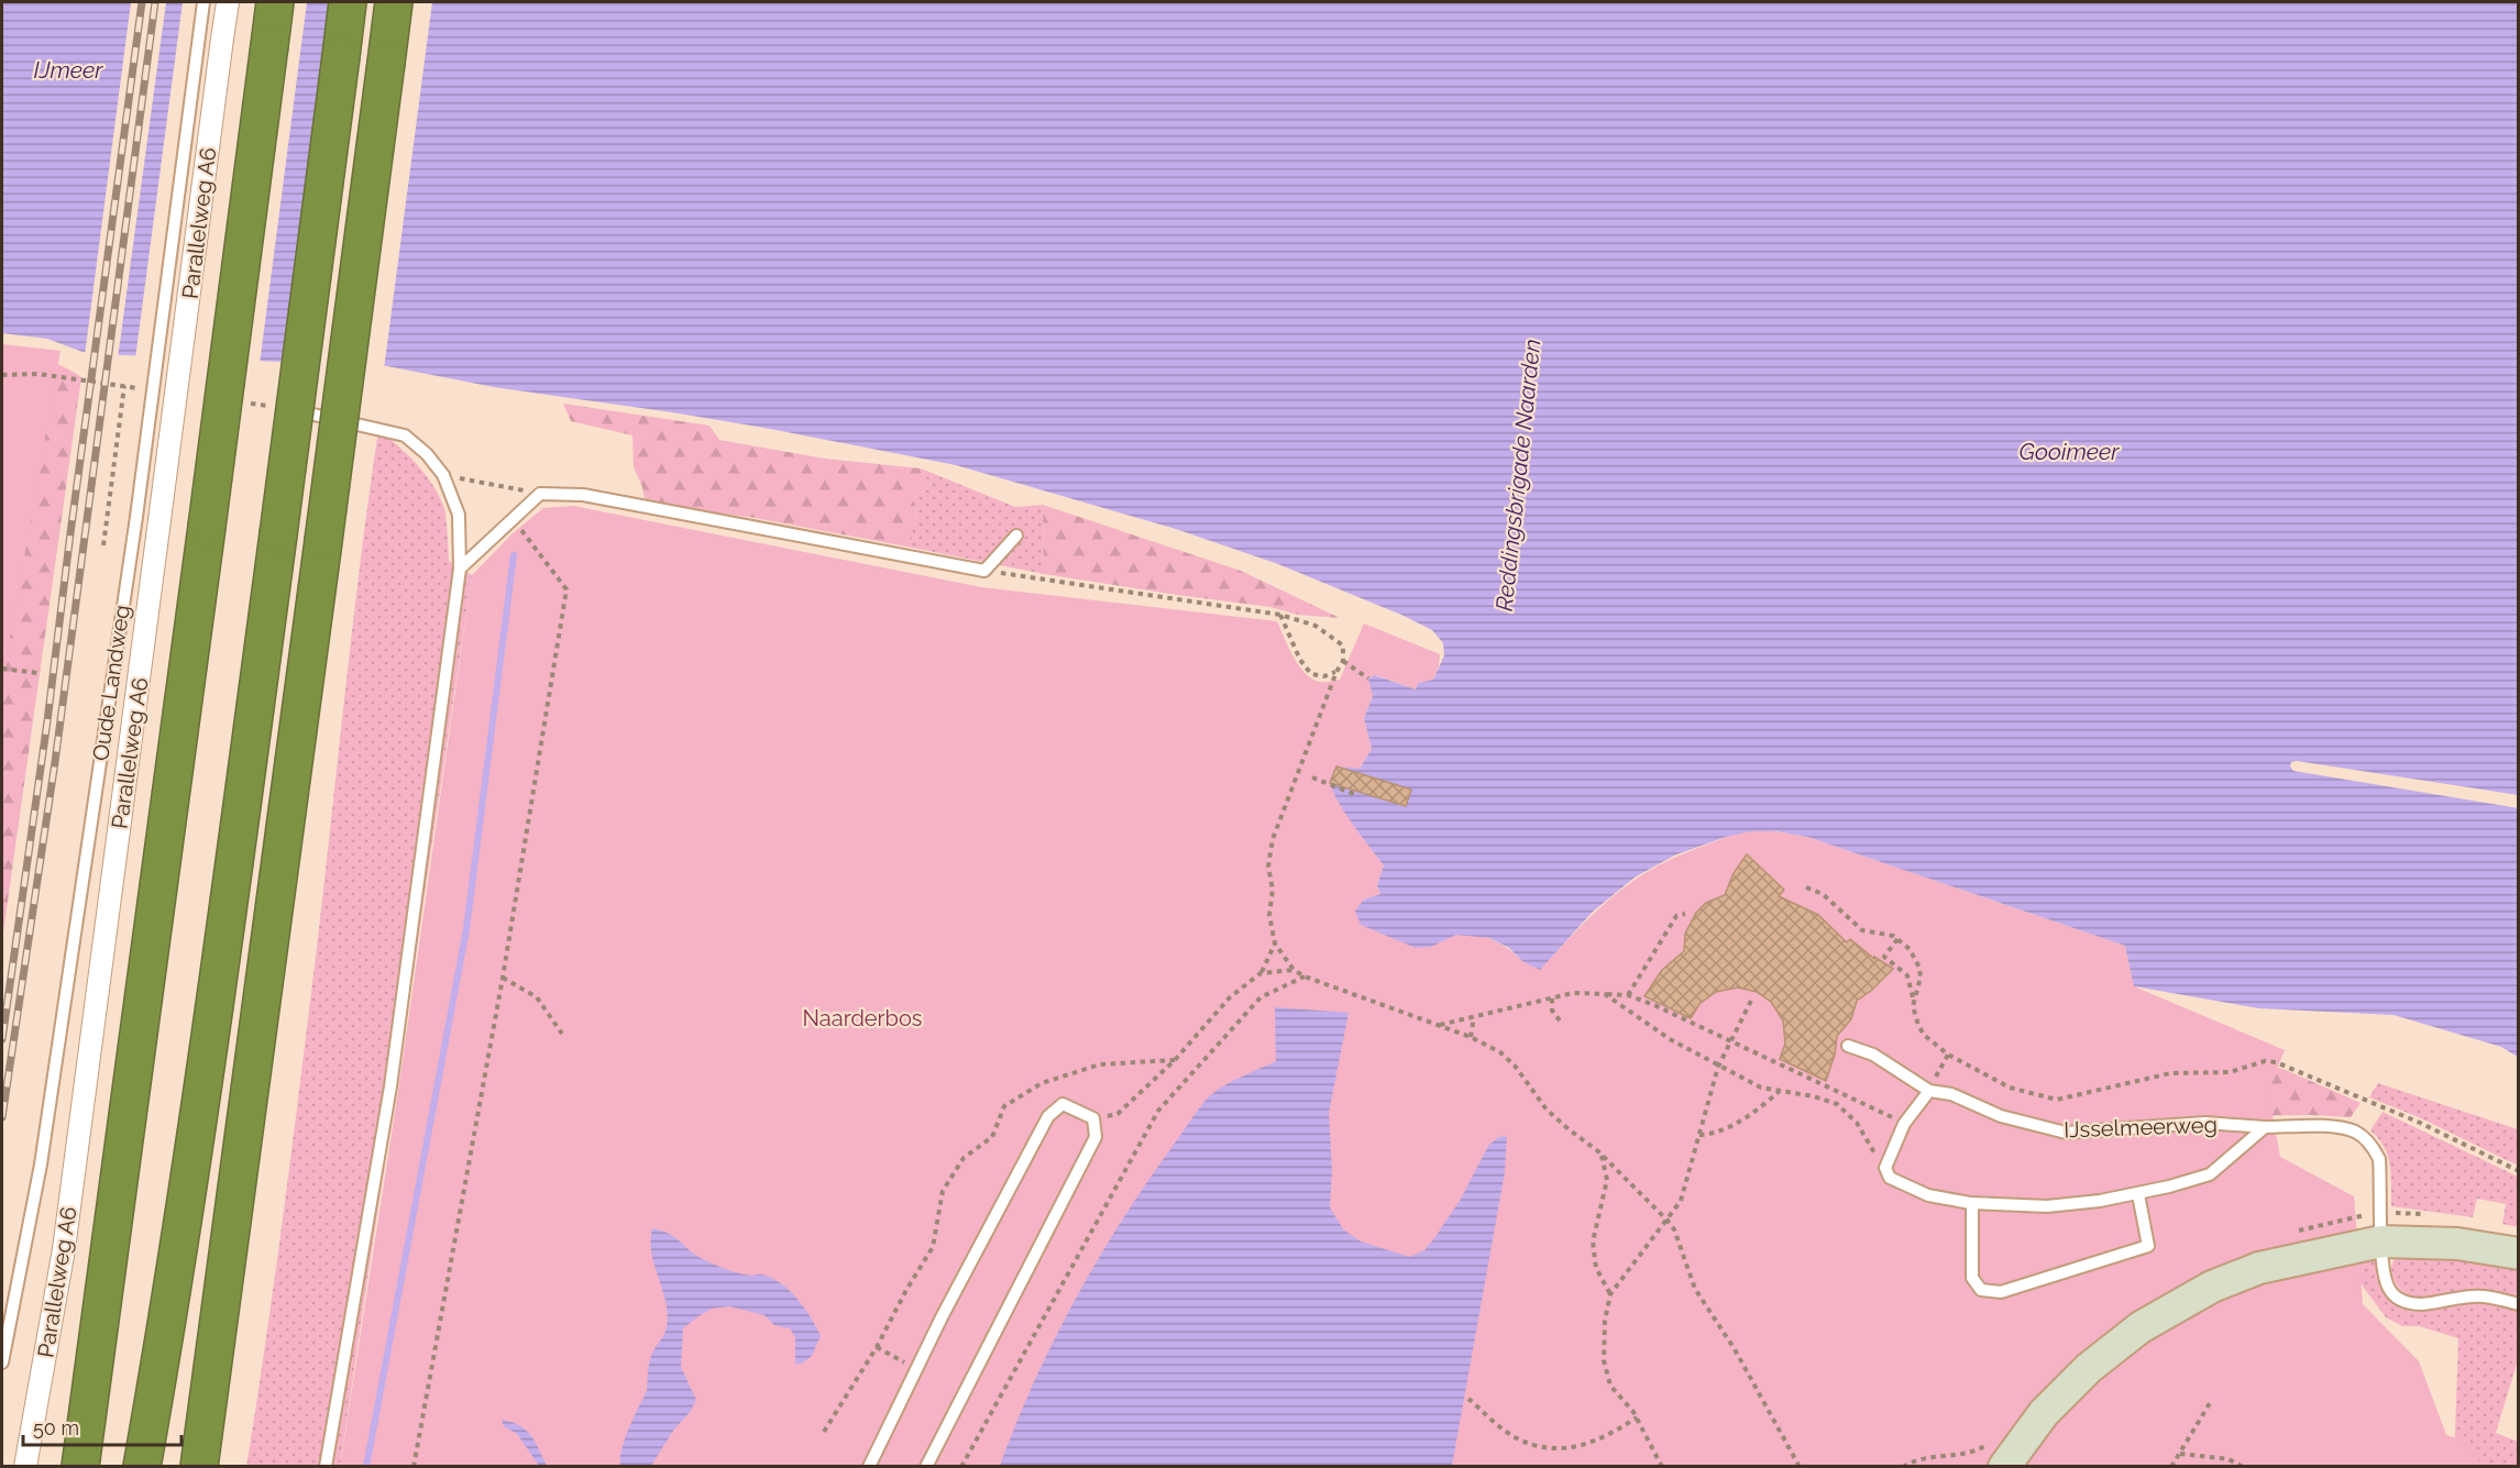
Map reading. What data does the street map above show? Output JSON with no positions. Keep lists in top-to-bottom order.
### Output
{
  "streets": {
    "street": ["Parallelweg A6"],
    "lane": ["Oude Landweg", "IJsselmeerweg"]
  },
  "water": ["IJmeer", "Gooimeer", "Reddingsbrigade Naarden"],
  "parks": ["Naarderbos"],
  "scale_bar": "50 m"
}
